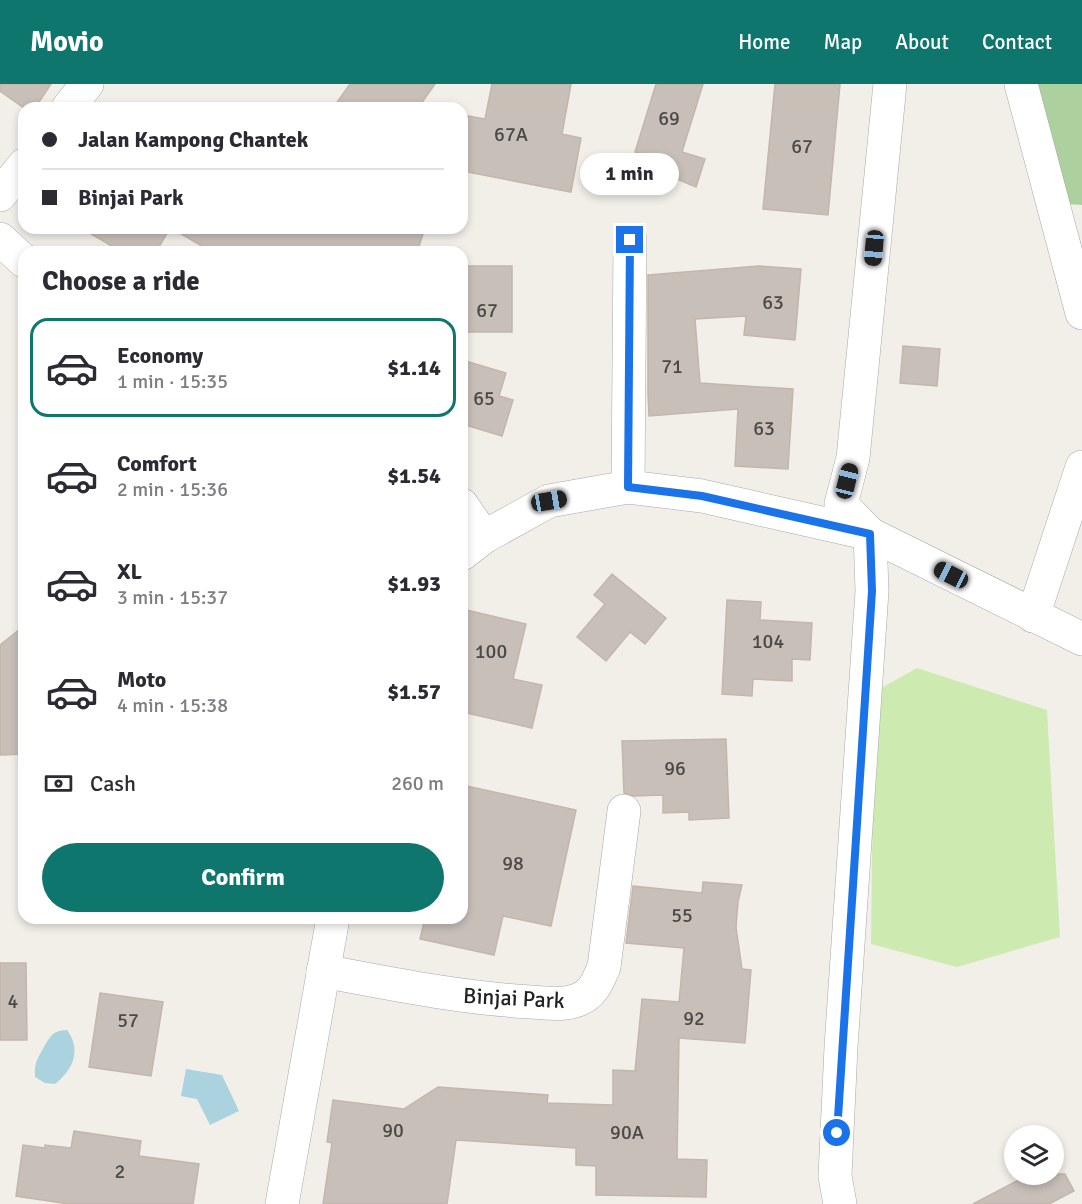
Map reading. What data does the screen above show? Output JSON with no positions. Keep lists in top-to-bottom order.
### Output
{
  "streets": {
    "street": ["Binjai Park"]
  },
  "house_numbers": [
    "69",
    "67A",
    "67",
    "63",
    "67",
    "71",
    "65",
    "63",
    "104",
    "100",
    "96",
    "98",
    "55",
    "4",
    "92",
    "57",
    "90",
    "90A",
    "2"
  ],
  "page": {
    "header": "Movio",
    "nav": [
      "Home",
      "Map",
      "About",
      "Contact"
    ],
    "banner": ["Jalan Kampong Chantek", "Binjai Park"],
    "bubble": "1 min",
    "heading": "Choose a ride",
    "list": [
      {
        "name": "Economy",
        "note": "1 min · 15:35",
        "value": "$1.14"
      },
      {
        "name": "Comfort",
        "note": "2 min · 15:36",
        "value": "$1.54"
      },
      {
        "name": "XL",
        "note": "3 min · 15:37",
        "value": "$1.93"
      },
      {
        "name": "Moto",
        "note": "4 min · 15:38",
        "value": "$1.57"
      }
    ],
    "pay": ["Cash", "260 m"],
    "buttons": "Confirm"
  }
}
